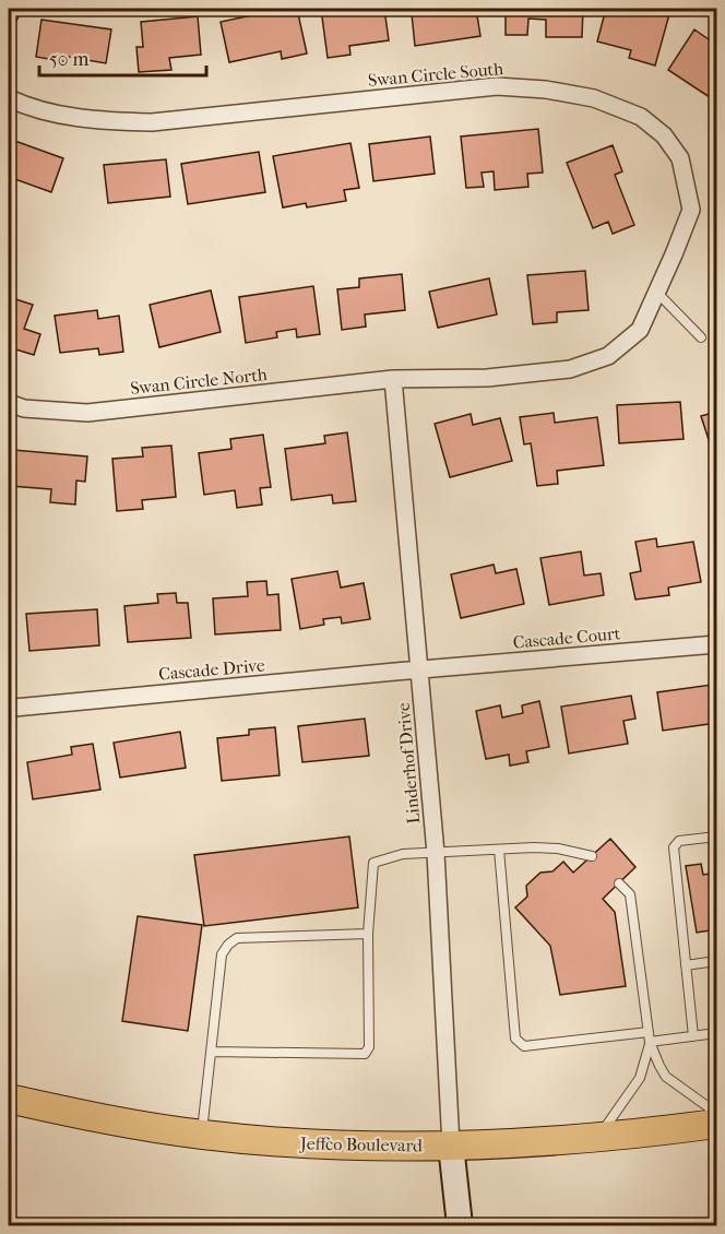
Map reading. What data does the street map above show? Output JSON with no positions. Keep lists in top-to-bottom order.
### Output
{
  "streets": {
    "main road": ["Jeffco Boulevard"],
    "street": [
      "Swan Circle South",
      "Swan Circle North",
      "Cascade Court",
      "Cascade Drive",
      "Linderhof Drive"
    ]
  },
  "crossings": [
    ["Swan Circle South", "Swan Circle North"],
    ["Swan Circle South", "Linderhof Drive"],
    ["Swan Circle North", "Linderhof Drive"],
    ["Cascade Court", "Cascade Drive"],
    ["Cascade Court", "Linderhof Drive"],
    ["Cascade Drive", "Linderhof Drive"],
    ["Linderhof Drive", "Jeffco Boulevard"]
  ],
  "scale_bar": "50 m"
}
